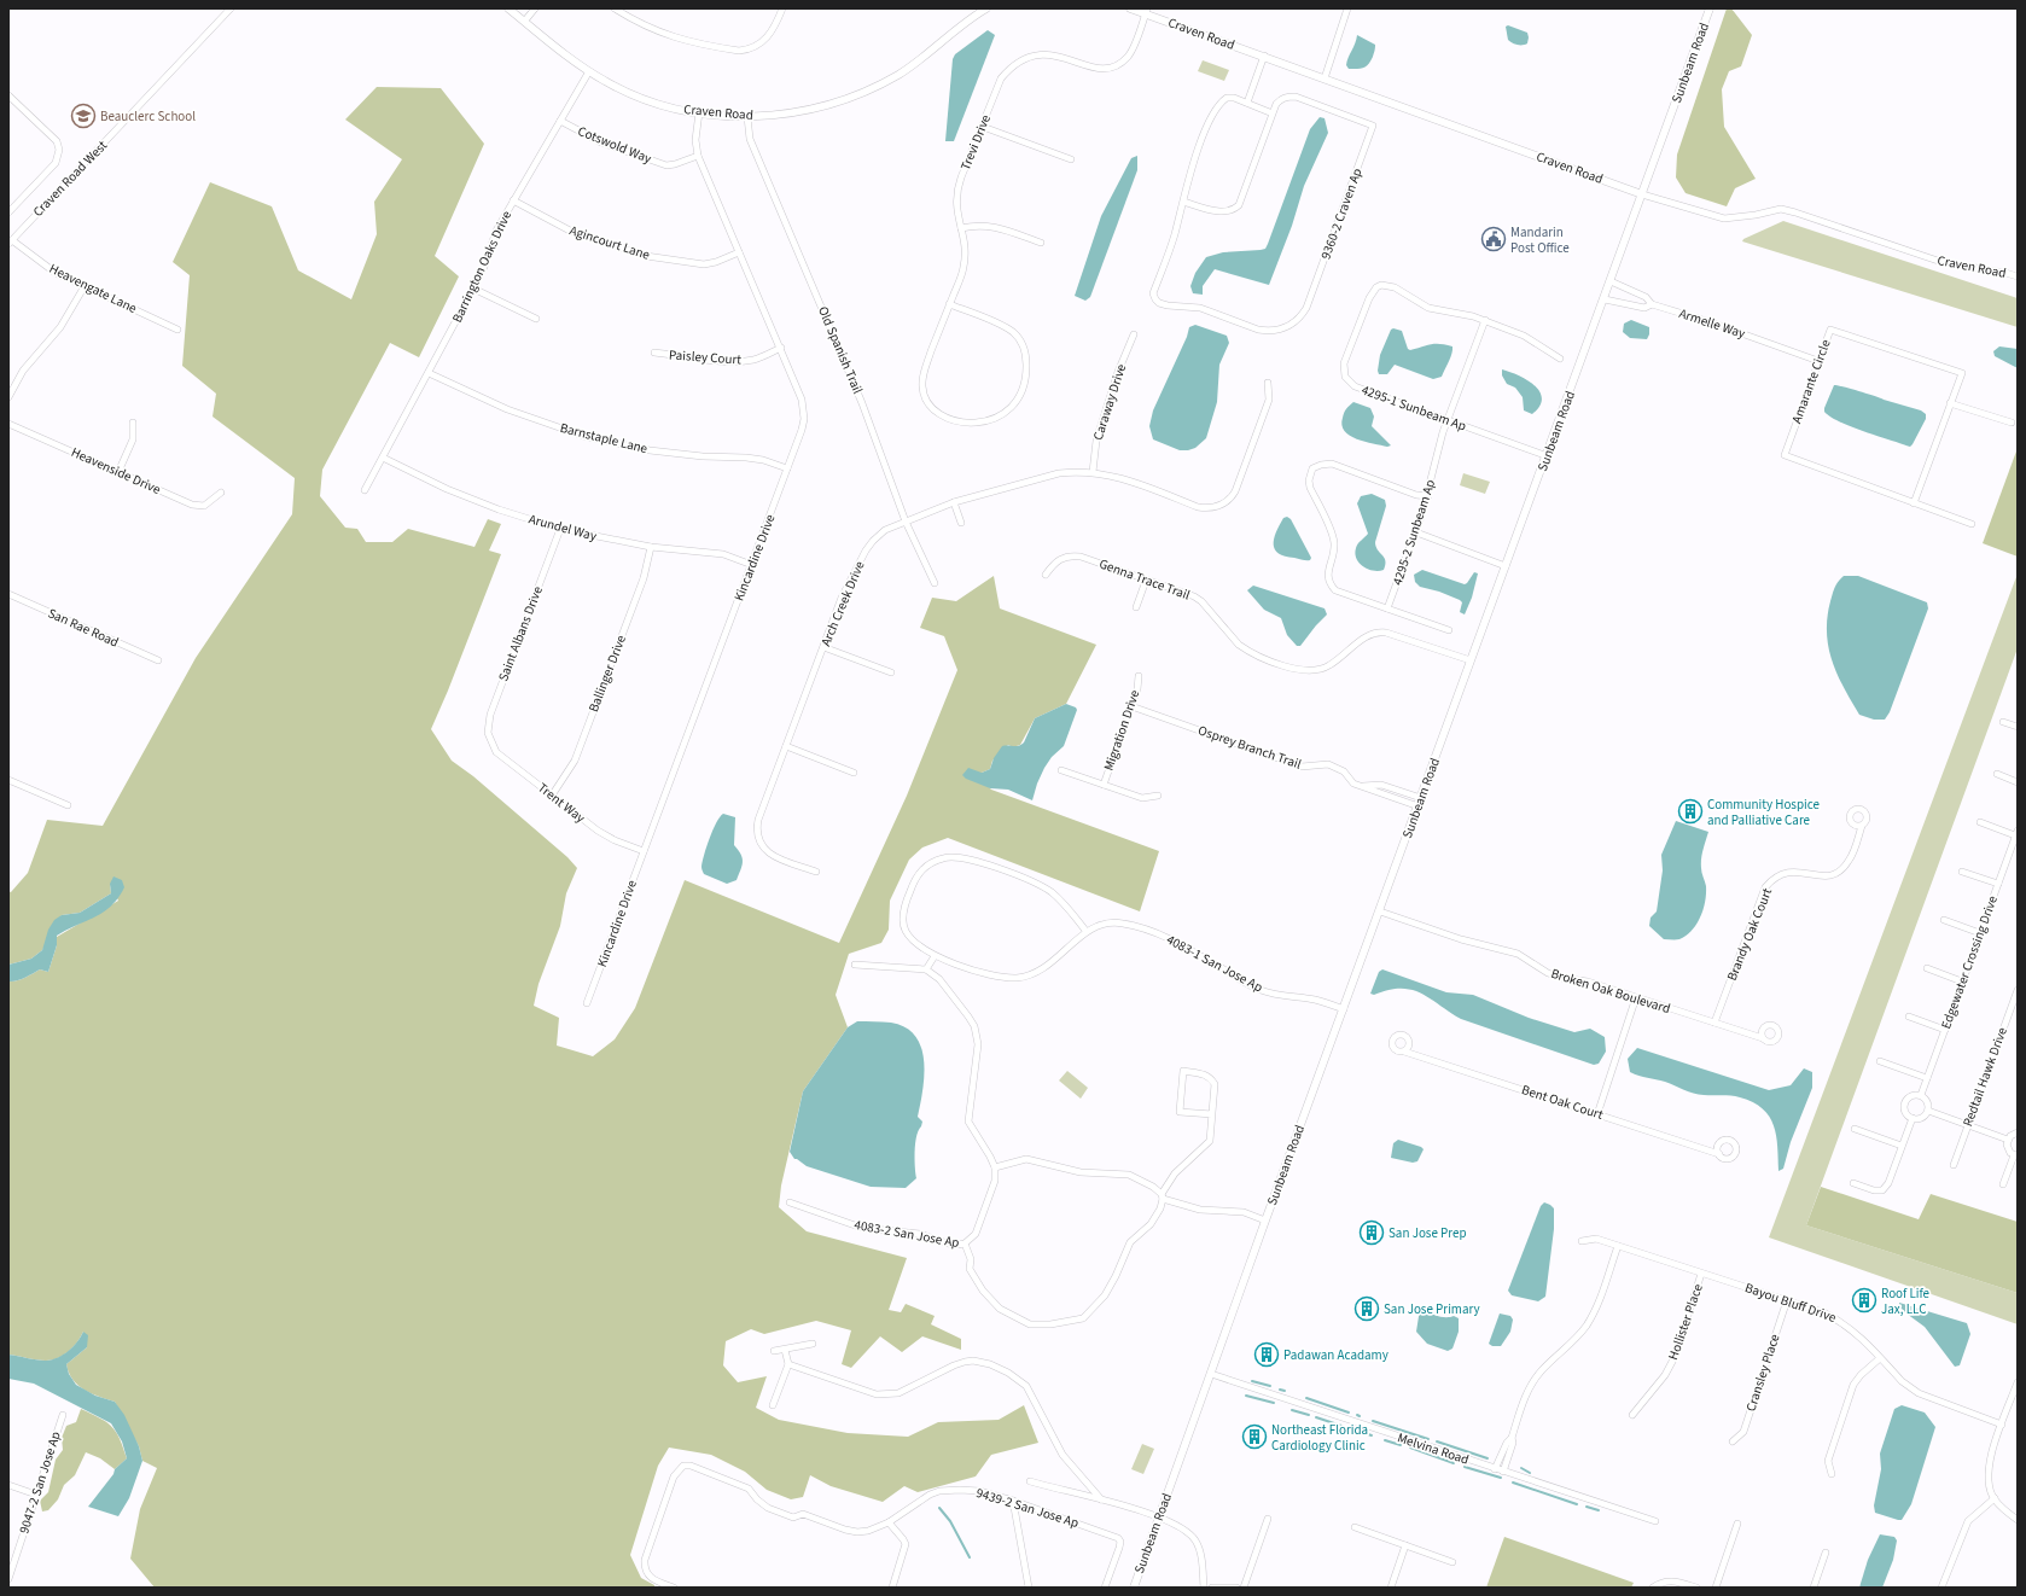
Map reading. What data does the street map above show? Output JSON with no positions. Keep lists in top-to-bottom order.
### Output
{
  "streets": {
    "street": [
      "Craven Road",
      "Sunbeam Road",
      "Trevi Drive",
      "Cotswold Way",
      "Craven Road West",
      "9360-2 Craven Ap",
      "Agincourt Lane",
      "Barrington Oaks Drive",
      "Heavengate Lane",
      "Armelle Way",
      "Old Spanish Trail",
      "Paisley Court",
      "Amarante Circle",
      "Caraway Drive",
      "4295-1 Sunbeam Ap",
      "Barnstaple Lane",
      "Heavenside Drive",
      "Arundel Way",
      "4295-2 Sunbeam Ap",
      "Kincardine Drive",
      "Genna Trace Trail",
      "Arch Creek Drive",
      "San Rae Road",
      "Saint Albans Drive",
      "Ballinger Drive",
      "Migration Drive",
      "Osprey Branch Trail",
      "Trent Way",
      "Brandy Oak Court",
      "Edgewater Crossing Drive",
      "4083-1 San Jose Ap",
      "Broken Oak Boulevard",
      "Redtail Hawk Drive",
      "Bent Oak Court",
      "4083-2 San Jose Ap",
      "Bayou Bluff Drive",
      "Hollister Place",
      "Cransley Place",
      "Melvina Road",
      "9047-2 San Jose Ap",
      "9439-2 San Jose Ap"
    ]
  },
  "crossings": [
    ["Craven Road", "Sunbeam Road"],
    ["Craven Road", "Trevi Drive"],
    ["Craven Road", "Barrington Oaks Drive"],
    ["Craven Road", "Old Spanish Trail"],
    ["Craven Road", "Kincardine Drive"],
    ["Sunbeam Road", "Armelle Way"],
    ["Sunbeam Road", "4295-1 Sunbeam Ap"],
    ["Sunbeam Road", "Genna Trace Trail"],
    ["Sunbeam Road", "Osprey Branch Trail"],
    ["Sunbeam Road", "4083-1 San Jose Ap"],
    ["Sunbeam Road", "Broken Oak Boulevard"],
    ["Sunbeam Road", "Melvina Road"],
    ["Cotswold Way", "Barrington Oaks Drive"],
    ["Cotswold Way", "Kincardine Drive"],
    ["Craven Road West", "Heavengate Lane"],
    ["Agincourt Lane", "Barrington Oaks Drive"],
    ["Agincourt Lane", "Kincardine Drive"],
    ["Barrington Oaks Drive", "Barnstaple Lane"],
    ["Barrington Oaks Drive", "Arundel Way"],
    ["Armelle Way", "Amarante Circle"],
    ["Old Spanish Trail", "Arch Creek Drive"],
    ["Paisley Court", "Kincardine Drive"],
    ["Caraway Drive", "Arch Creek Drive"],
    ["4295-1 Sunbeam Ap", "4295-2 Sunbeam Ap"],
    ["Barnstaple Lane", "Kincardine Drive"],
    ["Arundel Way", "Kincardine Drive"],
    ["Arundel Way", "Saint Albans Drive"],
    ["Arundel Way", "Ballinger Drive"],
    ["Kincardine Drive", "Trent Way"],
    ["Saint Albans Drive", "Trent Way"],
    ["Ballinger Drive", "Trent Way"],
    ["Migration Drive", "Osprey Branch Trail"],
    ["Brandy Oak Court", "Broken Oak Boulevard"],
    ["Bayou Bluff Drive", "Hollister Place"],
    ["Bayou Bluff Drive", "Cransley Place"]
  ],
  "places": {
    "school or university": ["Beauclerc School"],
    "public building": ["Mandarin Post Office"],
    "building": [
      "Community Hospice and Palliative Care",
      "San Jose Prep",
      "Roof Life Jax, LLC",
      "San Jose Primary",
      "Padawan Acadamy",
      "Northeast Florida Cardiology Clinic"
    ]
  }
}
